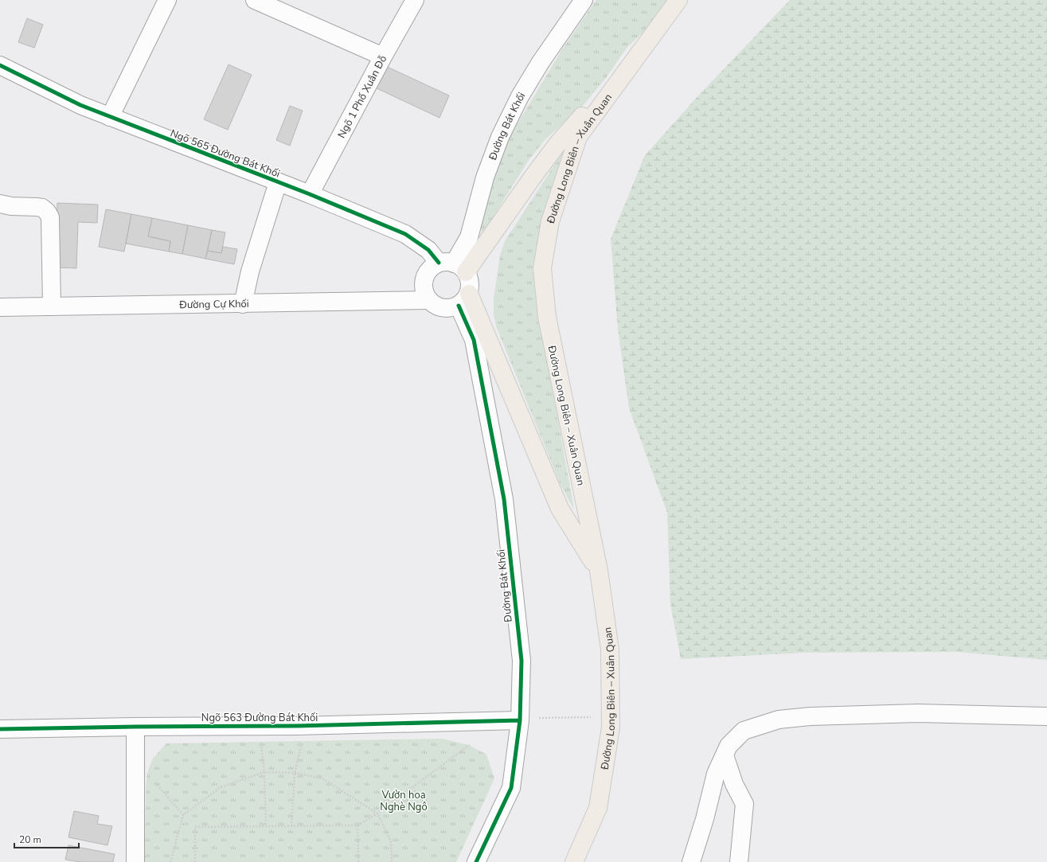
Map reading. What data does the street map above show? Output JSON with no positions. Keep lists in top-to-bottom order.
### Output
{
  "streets": {
    "main road": ["Đường Long Biên – Xuân Quan"],
    "street": [
      "Ngõ 1 Phố Xuân Đỗ",
      "Đường Bát Khối",
      "Ngõ 565 Đường Bát Khối",
      "Đường Cự Khối",
      "Ngõ 563 Đường Bát Khối"
    ]
  },
  "crossings": [
    ["Ngõ 1 Phố Xuân Đỗ", "Ngõ 565 Đường Bát Khối"],
    ["Đường Bát Khối", "Ngõ 565 Đường Bát Khối"],
    ["Đường Bát Khối", "Đường Cự Khối"],
    ["Đường Bát Khối", "Ngõ 563 Đường Bát Khối"],
    ["Ngõ 565 Đường Bát Khối", "Đường Cự Khối"]
  ],
  "parks": ["Vườn hoa Nghè Ngô"],
  "scale_bar": "20 m"
}
